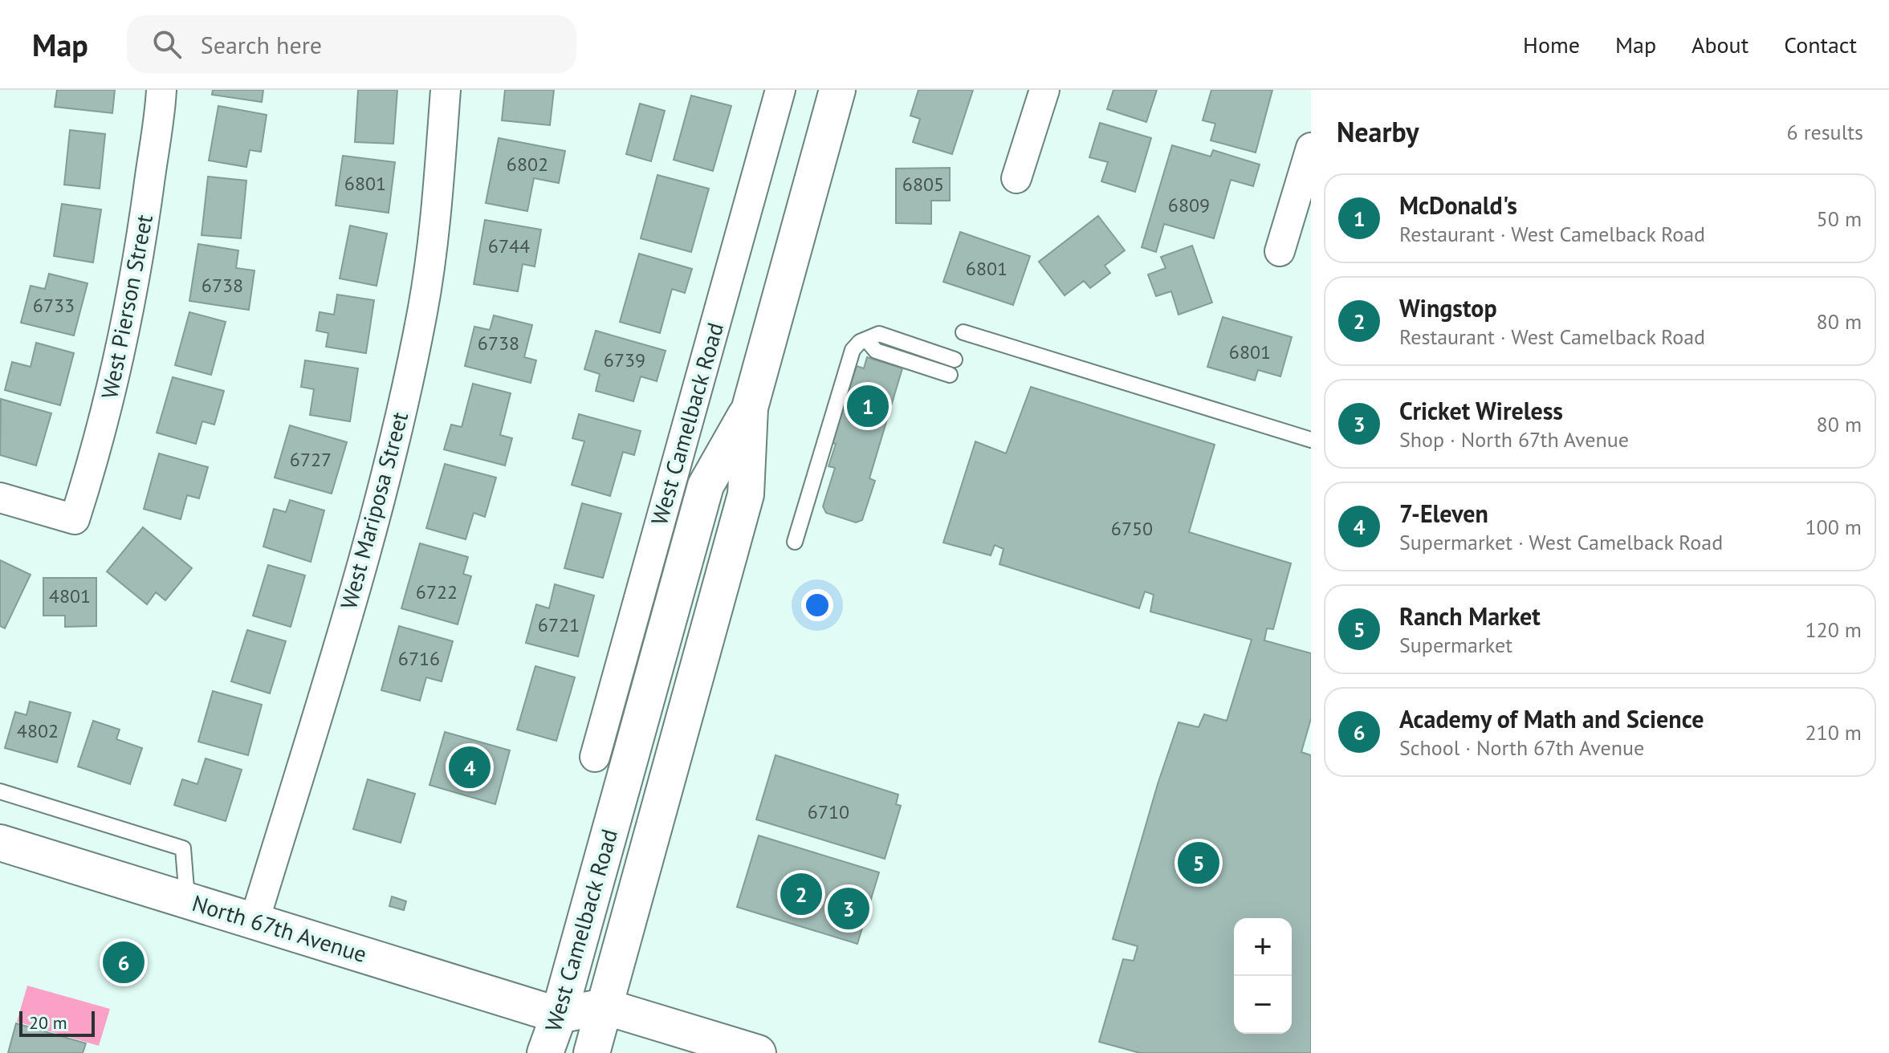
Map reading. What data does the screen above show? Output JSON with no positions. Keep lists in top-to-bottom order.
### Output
{
  "streets": {
    "main road": ["West Camelback Road", "North 67th Avenue"],
    "street": ["West Pierson Street", "West Mariposa Street"]
  },
  "crossings": [
    ["West Camelback Road", "North 67th Avenue"],
    ["West Mariposa Street", "North 67th Avenue"]
  ],
  "house_numbers": [
    "6802",
    "6801",
    "6805",
    "6809",
    "6744",
    "6801",
    "6738",
    "6733",
    "6738",
    "6801",
    "6739",
    "6727",
    "6750",
    "6722",
    "4801",
    "6721",
    "6716",
    "4802",
    "6710"
  ],
  "scale_bar": "20 m",
  "page": {
    "header": "Map",
    "search": "Search here",
    "nav": [
      "Home",
      "Map",
      "About",
      "Contact"
    ],
    "heading": ["Nearby", "6 results"],
    "list": [
      {
        "mark": "1",
        "name": "McDonald's",
        "note": "Restaurant · West Camelback Road",
        "value": "50 m"
      },
      {
        "mark": "2",
        "name": "Wingstop",
        "note": "Restaurant · West Camelback Road",
        "value": "80 m"
      },
      {
        "mark": "3",
        "name": "Cricket Wireless",
        "note": "Shop · North 67th Avenue",
        "value": "80 m"
      },
      {
        "mark": "4",
        "name": "7-Eleven",
        "note": "Supermarket · West Camelback Road",
        "value": "100 m"
      },
      {
        "mark": "5",
        "name": "Ranch Market",
        "note": "Supermarket",
        "value": "120 m"
      },
      {
        "mark": "6",
        "name": "Academy of Math and Science",
        "note": "School · North 67th Avenue",
        "value": "210 m"
      }
    ],
    "pins": [
      "1",
      "4",
      "5",
      "2",
      "3",
      "6"
    ],
    "map_buttons": ["+", "−"],
    "scale": "20 m"
  }
}
